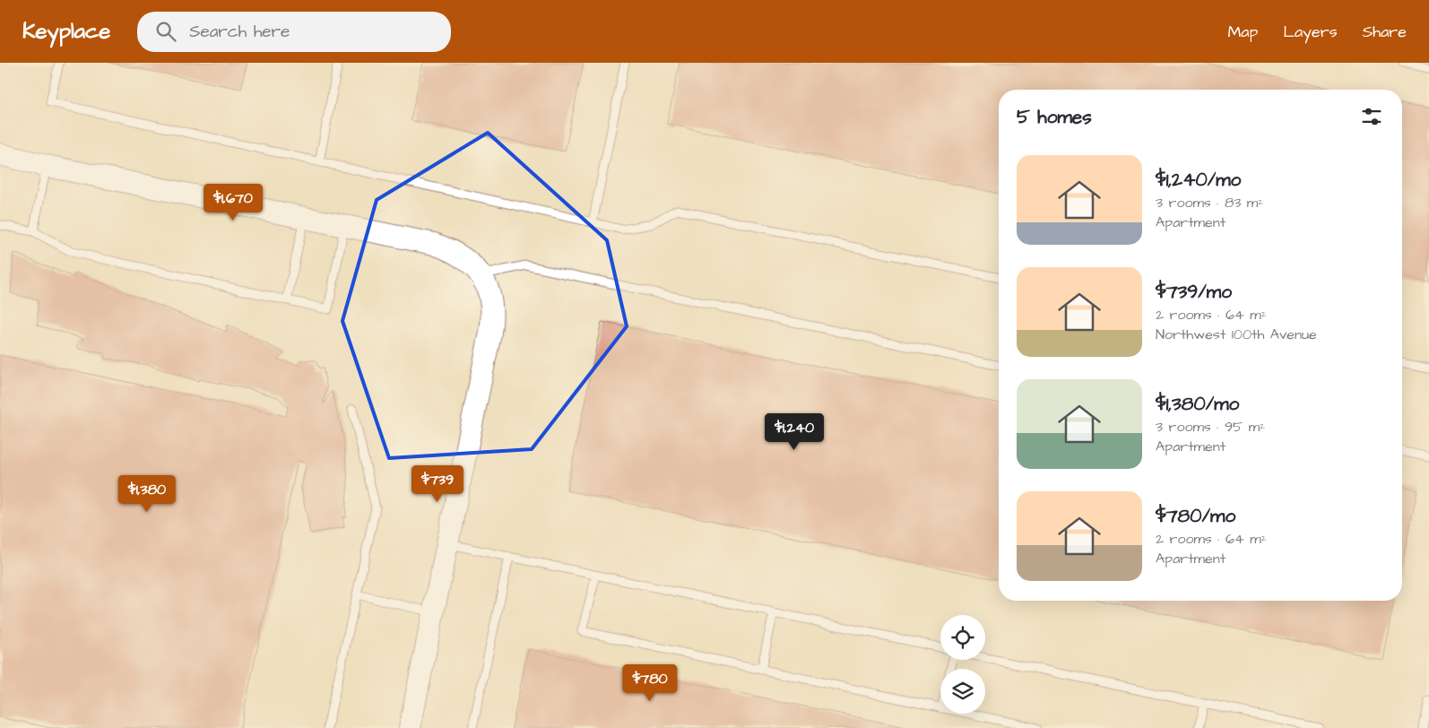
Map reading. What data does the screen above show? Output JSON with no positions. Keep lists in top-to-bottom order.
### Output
{
  "page": {
    "header": "Keyplace",
    "search": "Search here",
    "nav": ["Map", "Layers", "Share"],
    "heading": "5 homes",
    "list": [
      {
        "name": "$1,240/mo",
        "note": "3 rooms · 83 m² · Apartment"
      },
      {
        "name": "$739/mo",
        "note": "2 rooms · 64 m² · Northwest 100th Avenue"
      },
      {
        "name": "$1,380/mo",
        "note": "3 rooms · 95 m² · Apartment"
      },
      {
        "name": "$780/mo",
        "note": "2 rooms · 64 m² · Apartment"
      }
    ],
    "price": [
      "$1,670",
      "$1,240",
      "$739",
      "$1,380",
      "$780"
    ]
  }
}
